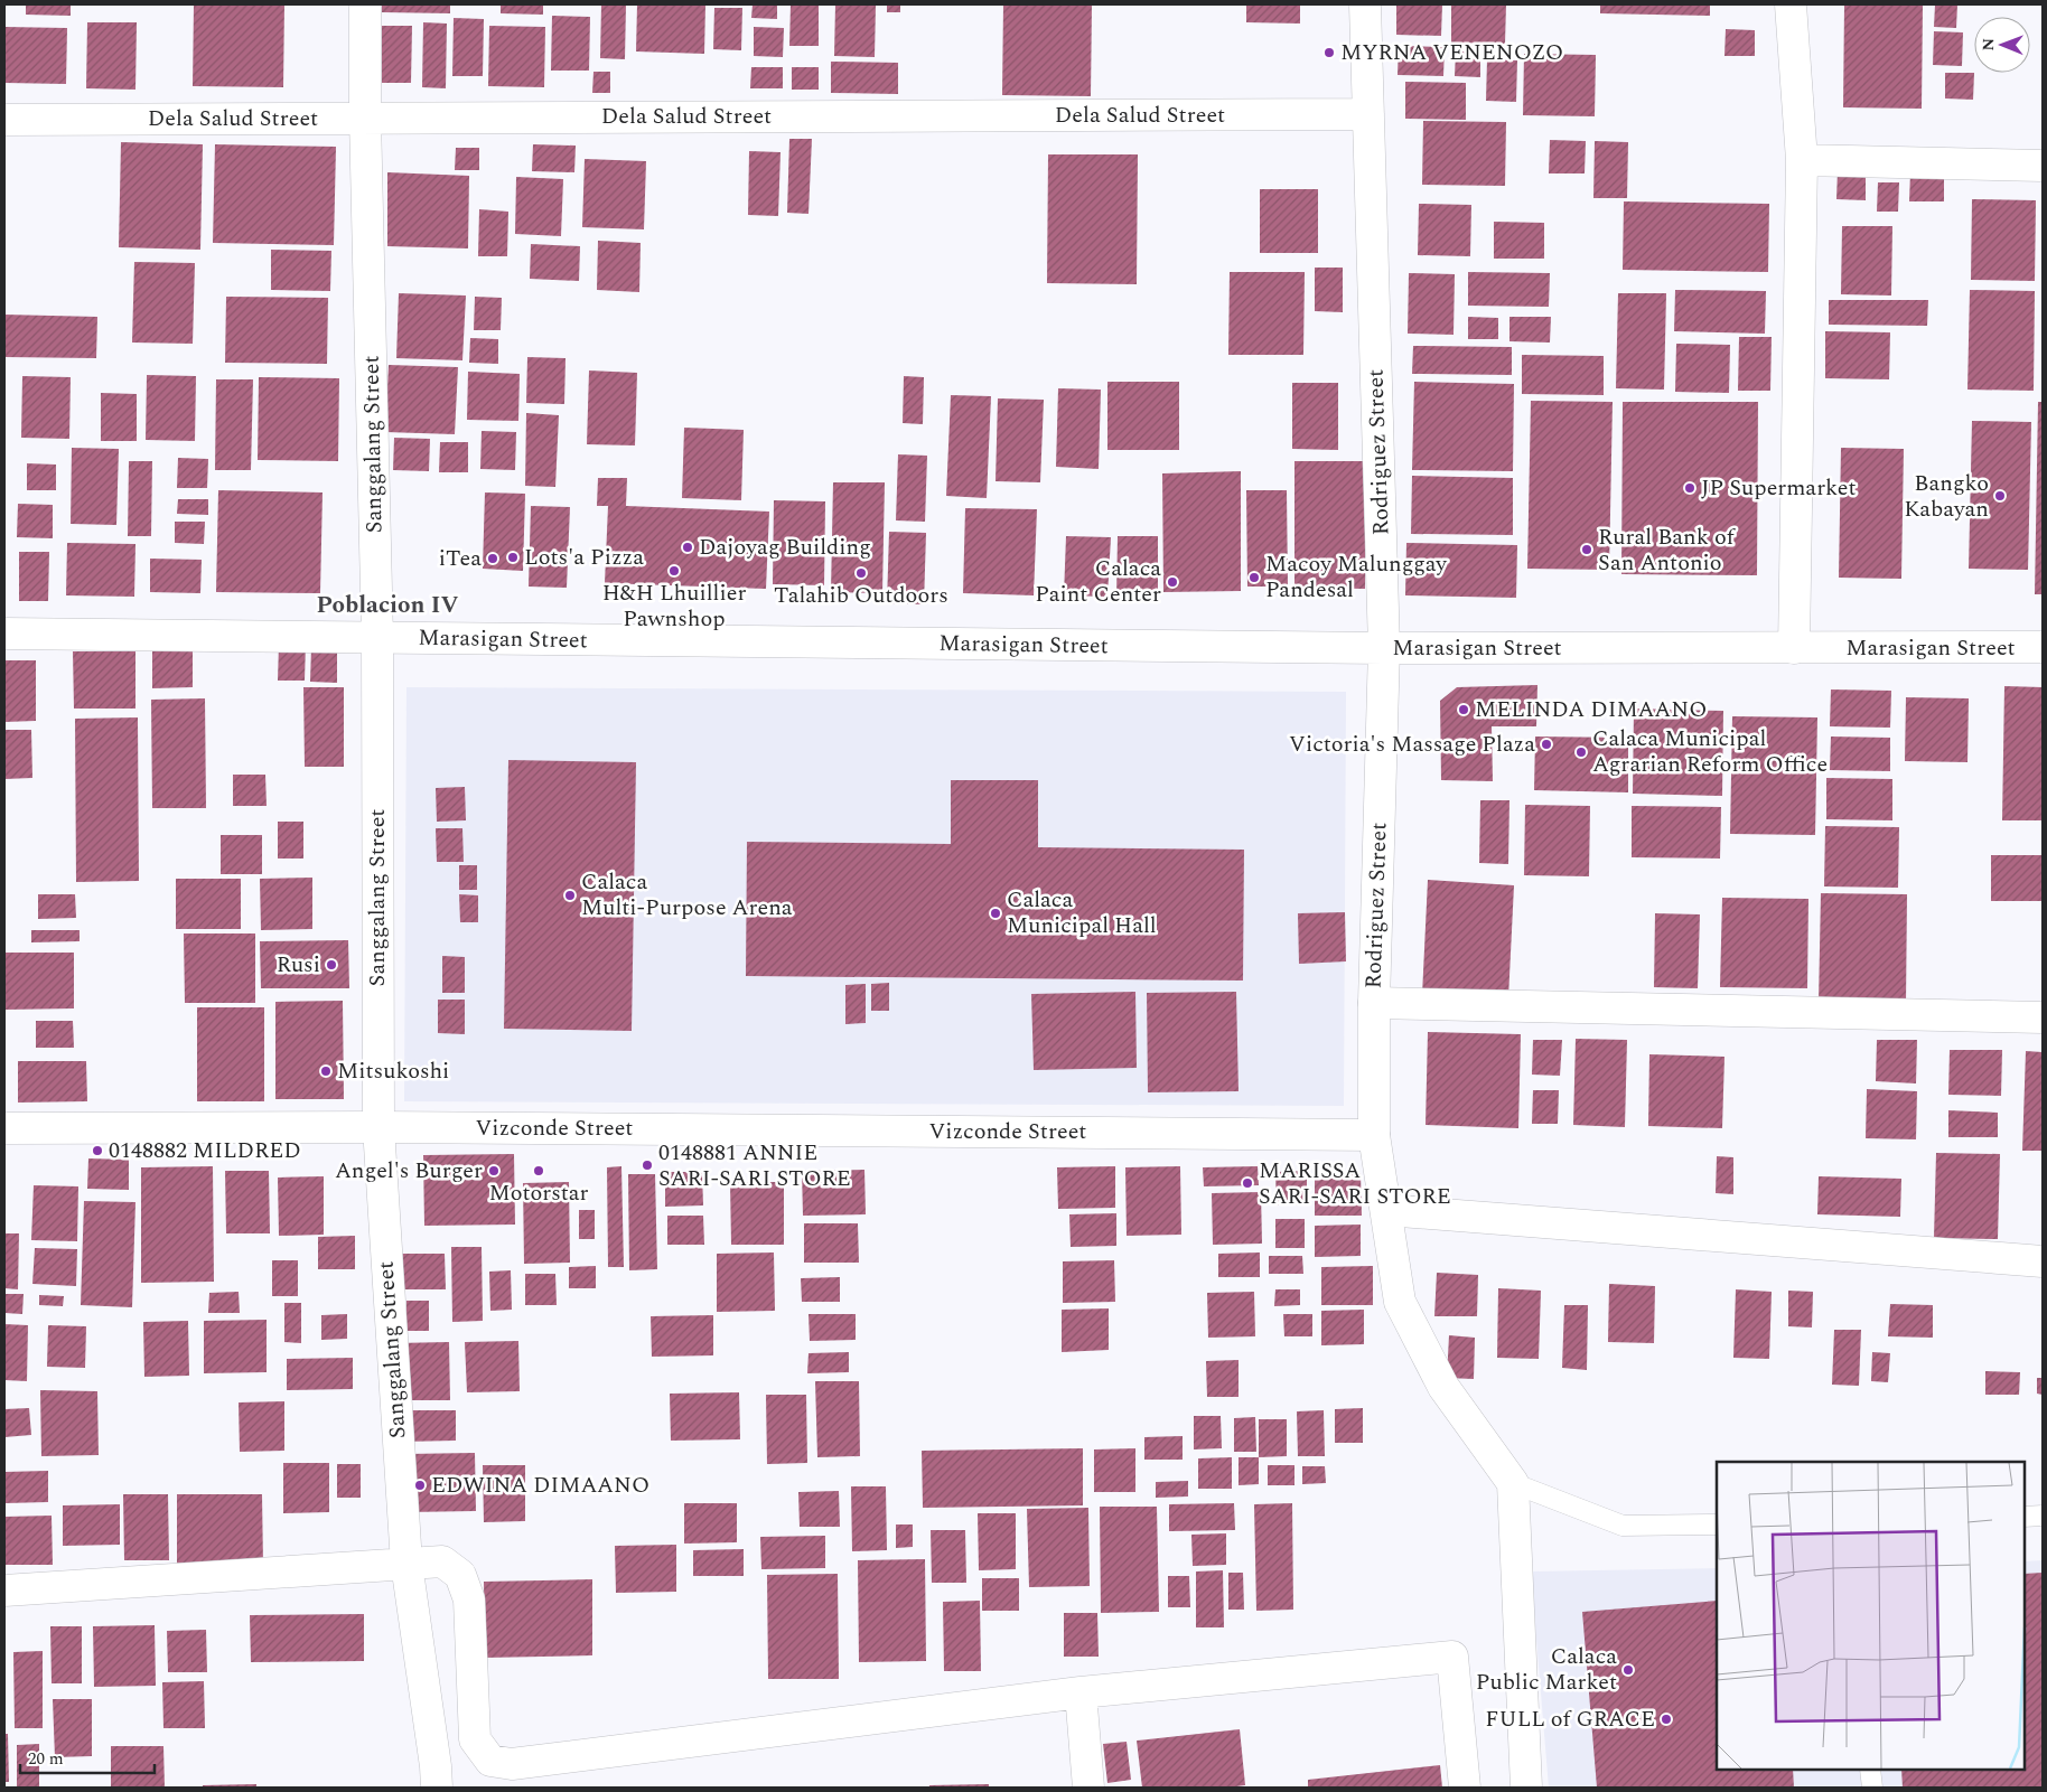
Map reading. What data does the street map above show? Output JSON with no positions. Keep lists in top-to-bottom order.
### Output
{
  "streets": {
    "street": [
      "Dela Salud Street",
      "Sanggalang Street",
      "Rodriguez Street",
      "Marasigan Street",
      "Vizconde Street"
    ]
  },
  "crossings": [
    ["Dela Salud Street", "Sanggalang Street"],
    ["Dela Salud Street", "Rodriguez Street"],
    ["Sanggalang Street", "Marasigan Street"],
    ["Sanggalang Street", "Vizconde Street"],
    ["Rodriguez Street", "Marasigan Street"],
    ["Rodriguez Street", "Vizconde Street"]
  ],
  "districts": ["Poblacion IV"],
  "places": [
    "MYRNA VENENOZO",
    "JP Supermarket",
    "Bangko Kabayan",
    "Dajoyag Building",
    "Rural Bank of San Antonio",
    "Lots'a Pizza",
    "iTea",
    "H&H Lhuillier Pawnshop",
    "Talahib Outdoors",
    "Macoy Malunggay Pandesal",
    "Calaca Paint Center",
    "MELINDA DIMAANO",
    "Victoria's Massage Plaza",
    "Calaca Municipal Agrarian Reform Office",
    "Calaca Multi-Purpose Arena",
    "Calaca Municipal Hall",
    "Rusi",
    "Mitsukoshi",
    "0148882 MILDRED",
    "0148881 ANNIE SARI-SARI STORE",
    "Angel's Burger",
    "Motorstar",
    "MARISSA SARI-SARI STORE",
    "EDWINA DIMAANO",
    "Calaca Public Market",
    "FULL of GRACE"
  ],
  "scale_bar": "20 m",
  "north": "left"
}
